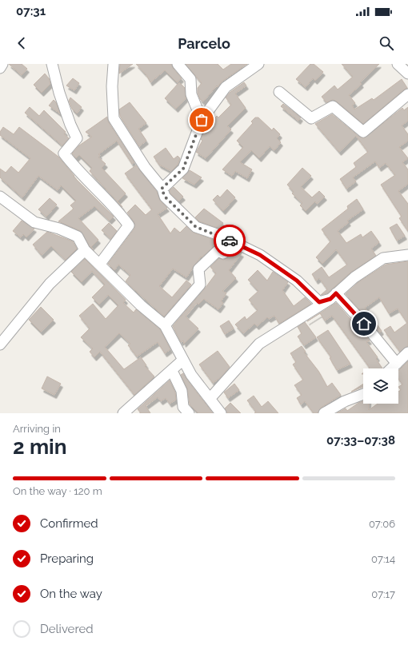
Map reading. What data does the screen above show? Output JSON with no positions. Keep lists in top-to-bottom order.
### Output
{
  "page": {
    "status": "07:31",
    "header": "Parcelo",
    "heading": ["2 min", "Arriving in", "07:33–07:38"],
    "bar": "On the way · 120 m",
    "list": [
      ["Confirmed", "07:06"],
      ["Preparing", "07:14"],
      ["On the way", "07:17"],
      "Delivered"
    ]
  }
}
